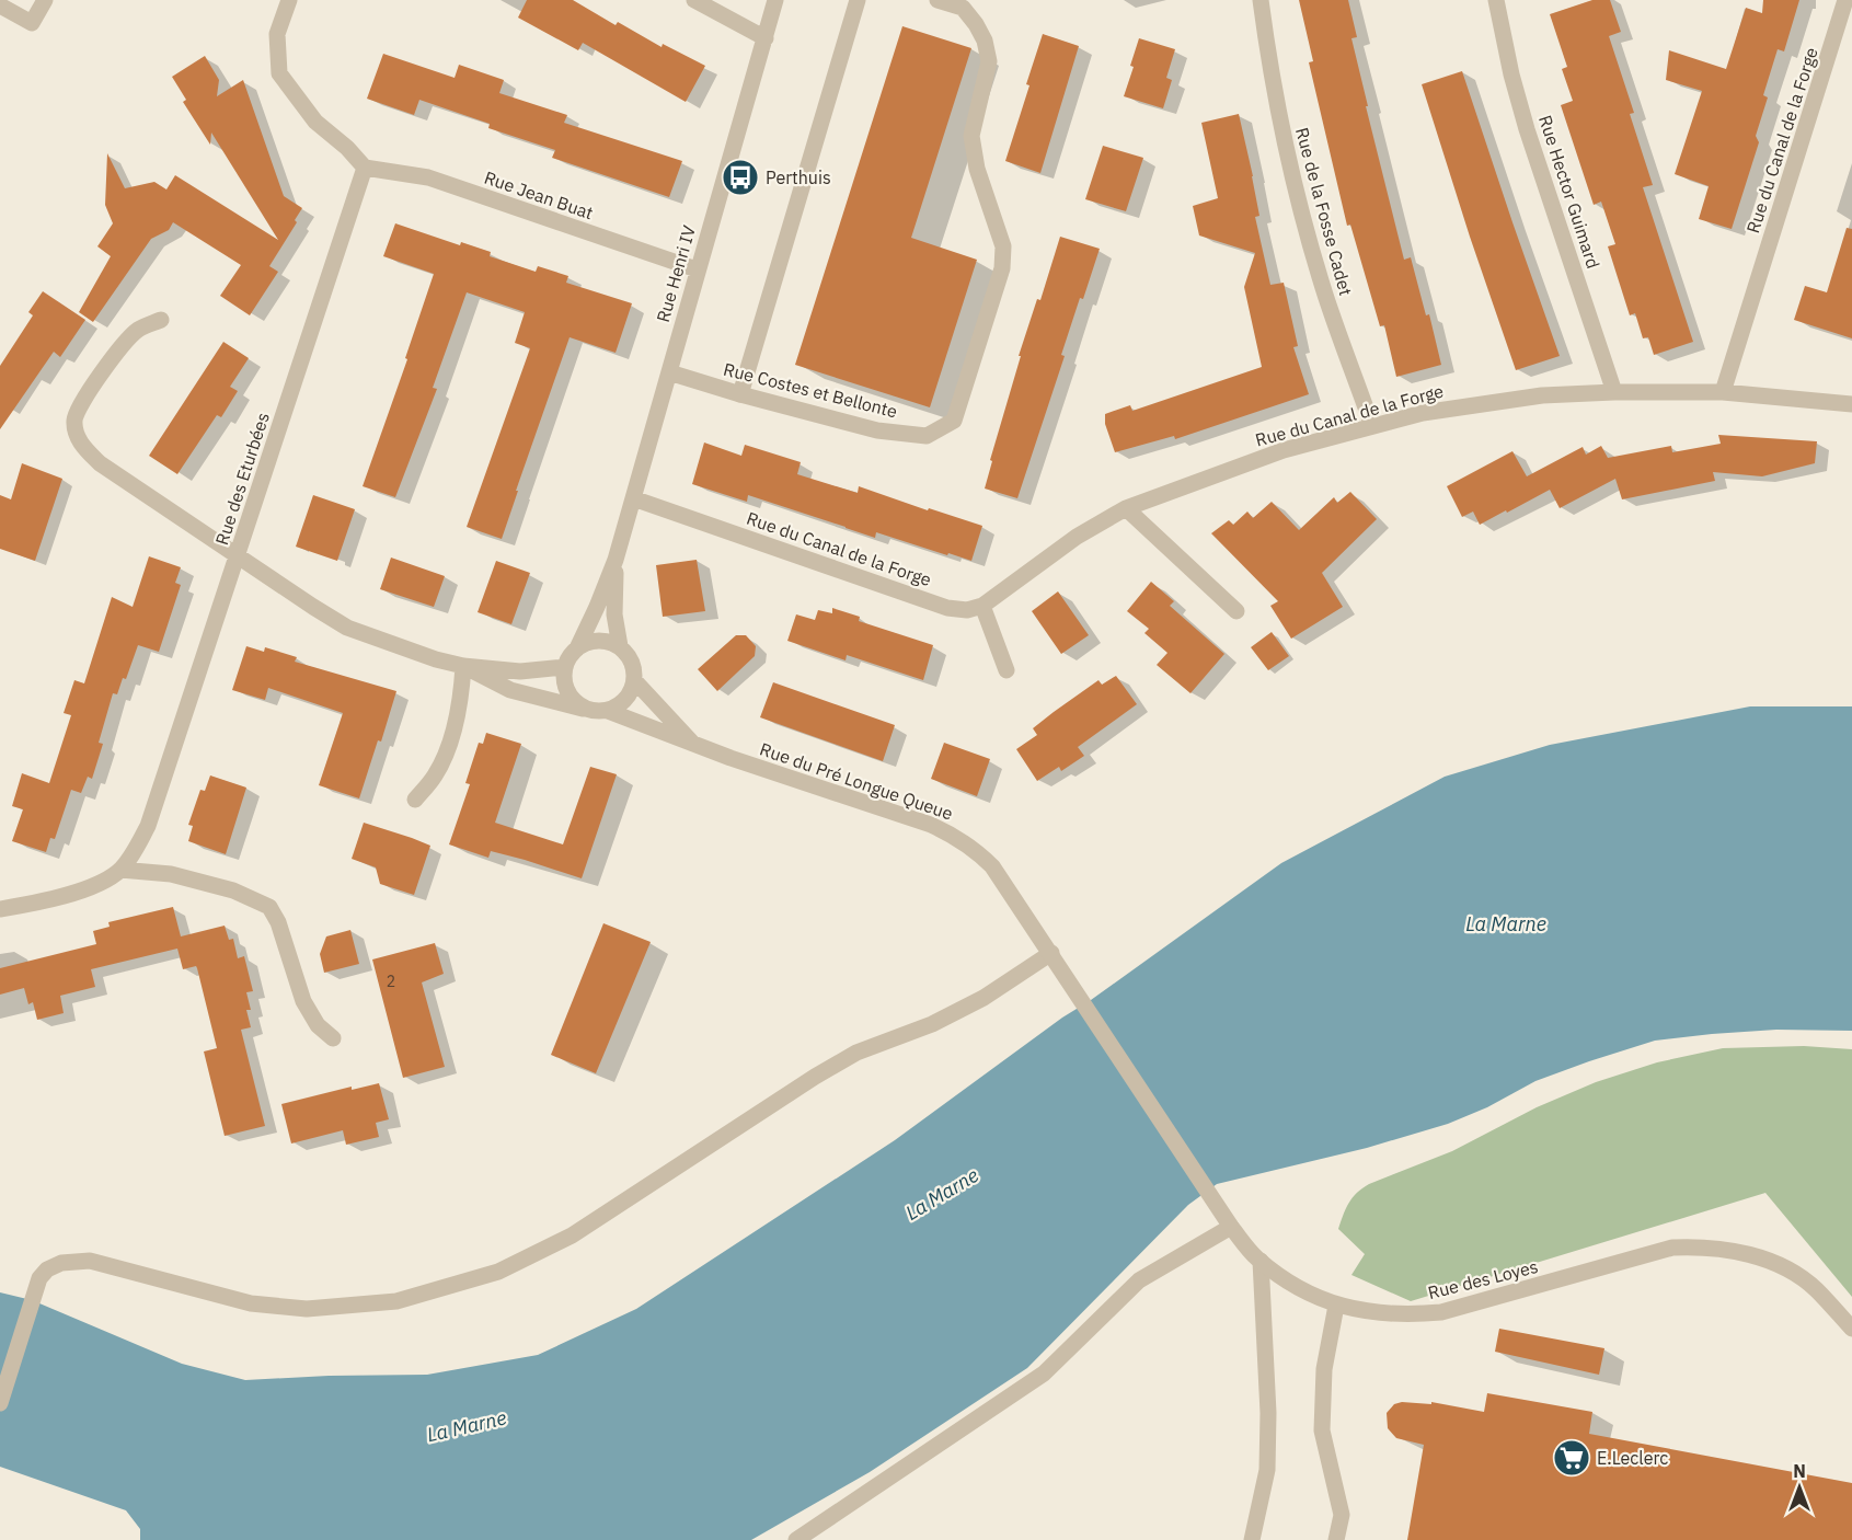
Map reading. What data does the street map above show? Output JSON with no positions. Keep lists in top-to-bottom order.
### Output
{
  "streets": {
    "street": [
      "Rue du Canal de la Forge",
      "Rue Hector Guimard",
      "Rue Jean Buat",
      "Rue de la Fosse Cadet",
      "Rue Henri IV",
      "Rue Costes et Bellonte",
      "Rue des Eturbées",
      "Rue du Pré Longue Queue",
      "Rue des Loyes"
    ]
  },
  "crossings": [
    ["Rue du Canal de la Forge", "Rue Hector Guimard"],
    ["Rue du Canal de la Forge", "Rue de la Fosse Cadet"],
    ["Rue du Canal de la Forge", "Rue Henri IV"],
    ["Rue Jean Buat", "Rue Henri IV"],
    ["Rue Jean Buat", "Rue des Eturbées"],
    ["Rue Henri IV", "Rue Costes et Bellonte"],
    ["Rue Henri IV", "Rue du Pré Longue Queue"],
    ["Rue du Pré Longue Queue", "Rue des Loyes"]
  ],
  "water": ["La Marne"],
  "places": {
    "bus stop": ["Perthuis"],
    "supermarket": ["E.Leclerc"]
  },
  "house_numbers": ["2"],
  "north": "top"
}
